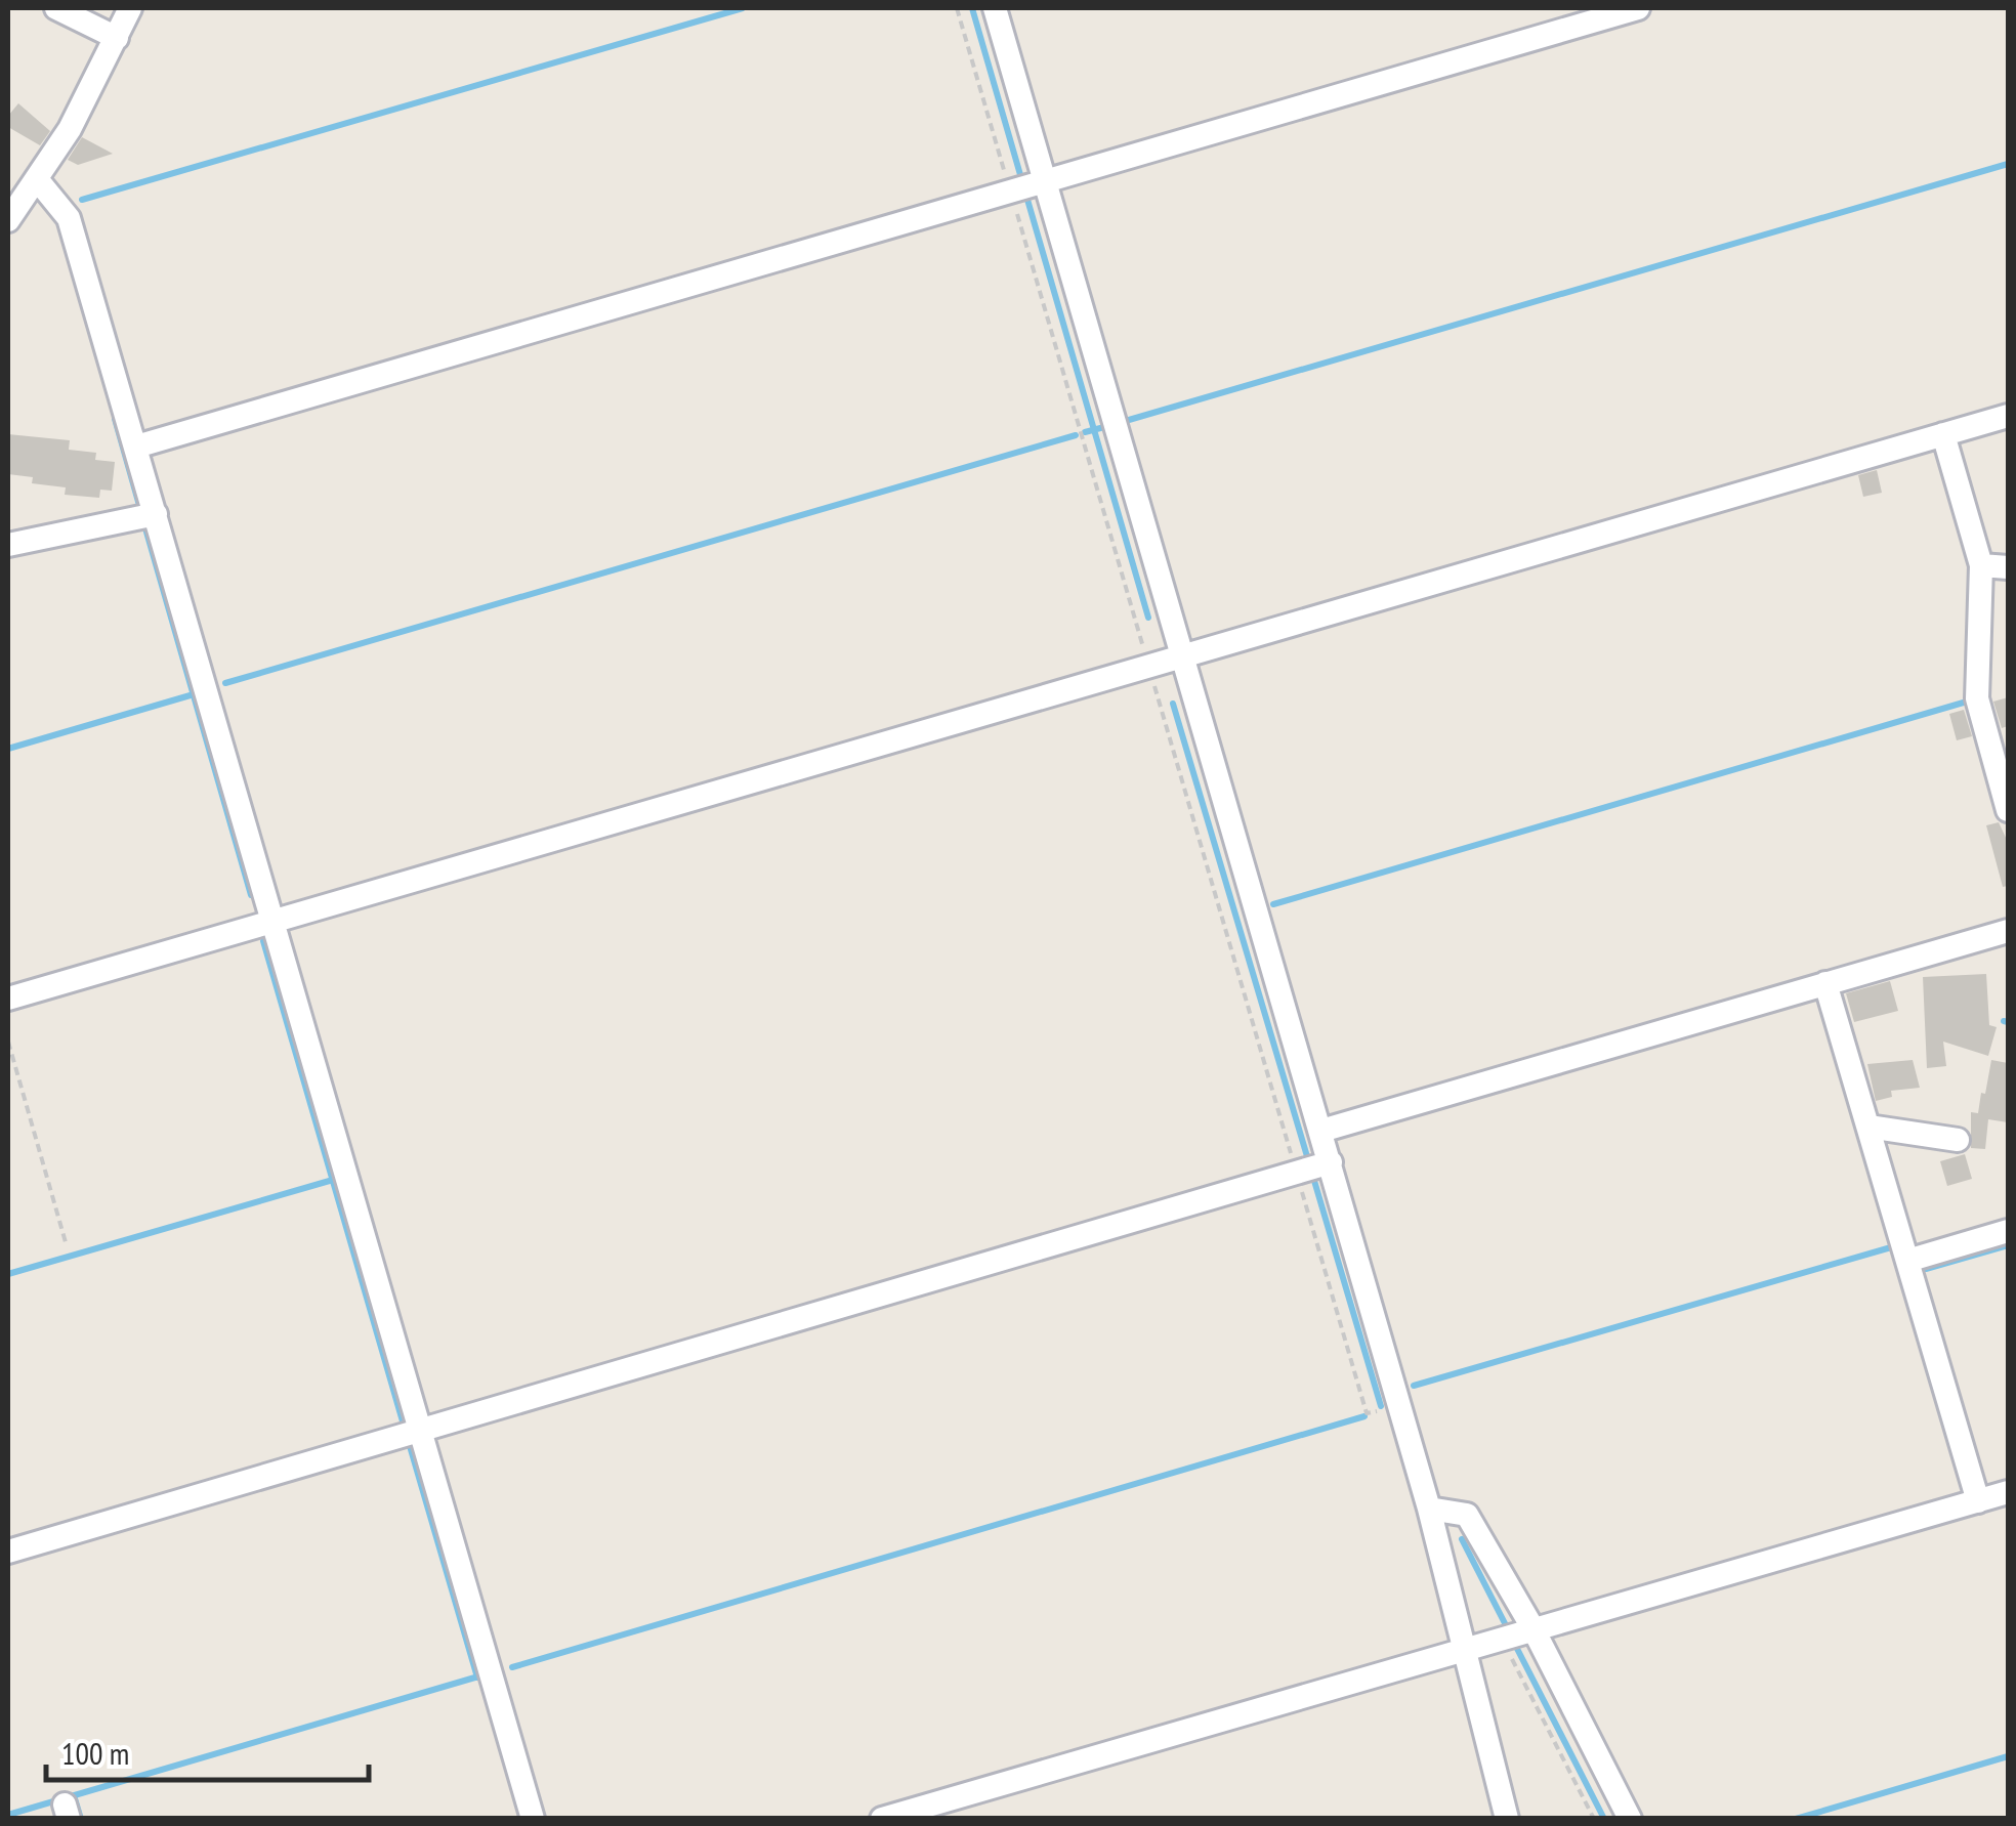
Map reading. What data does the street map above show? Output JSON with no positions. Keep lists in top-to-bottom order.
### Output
{
  "scale_bar": "100 m"
}
